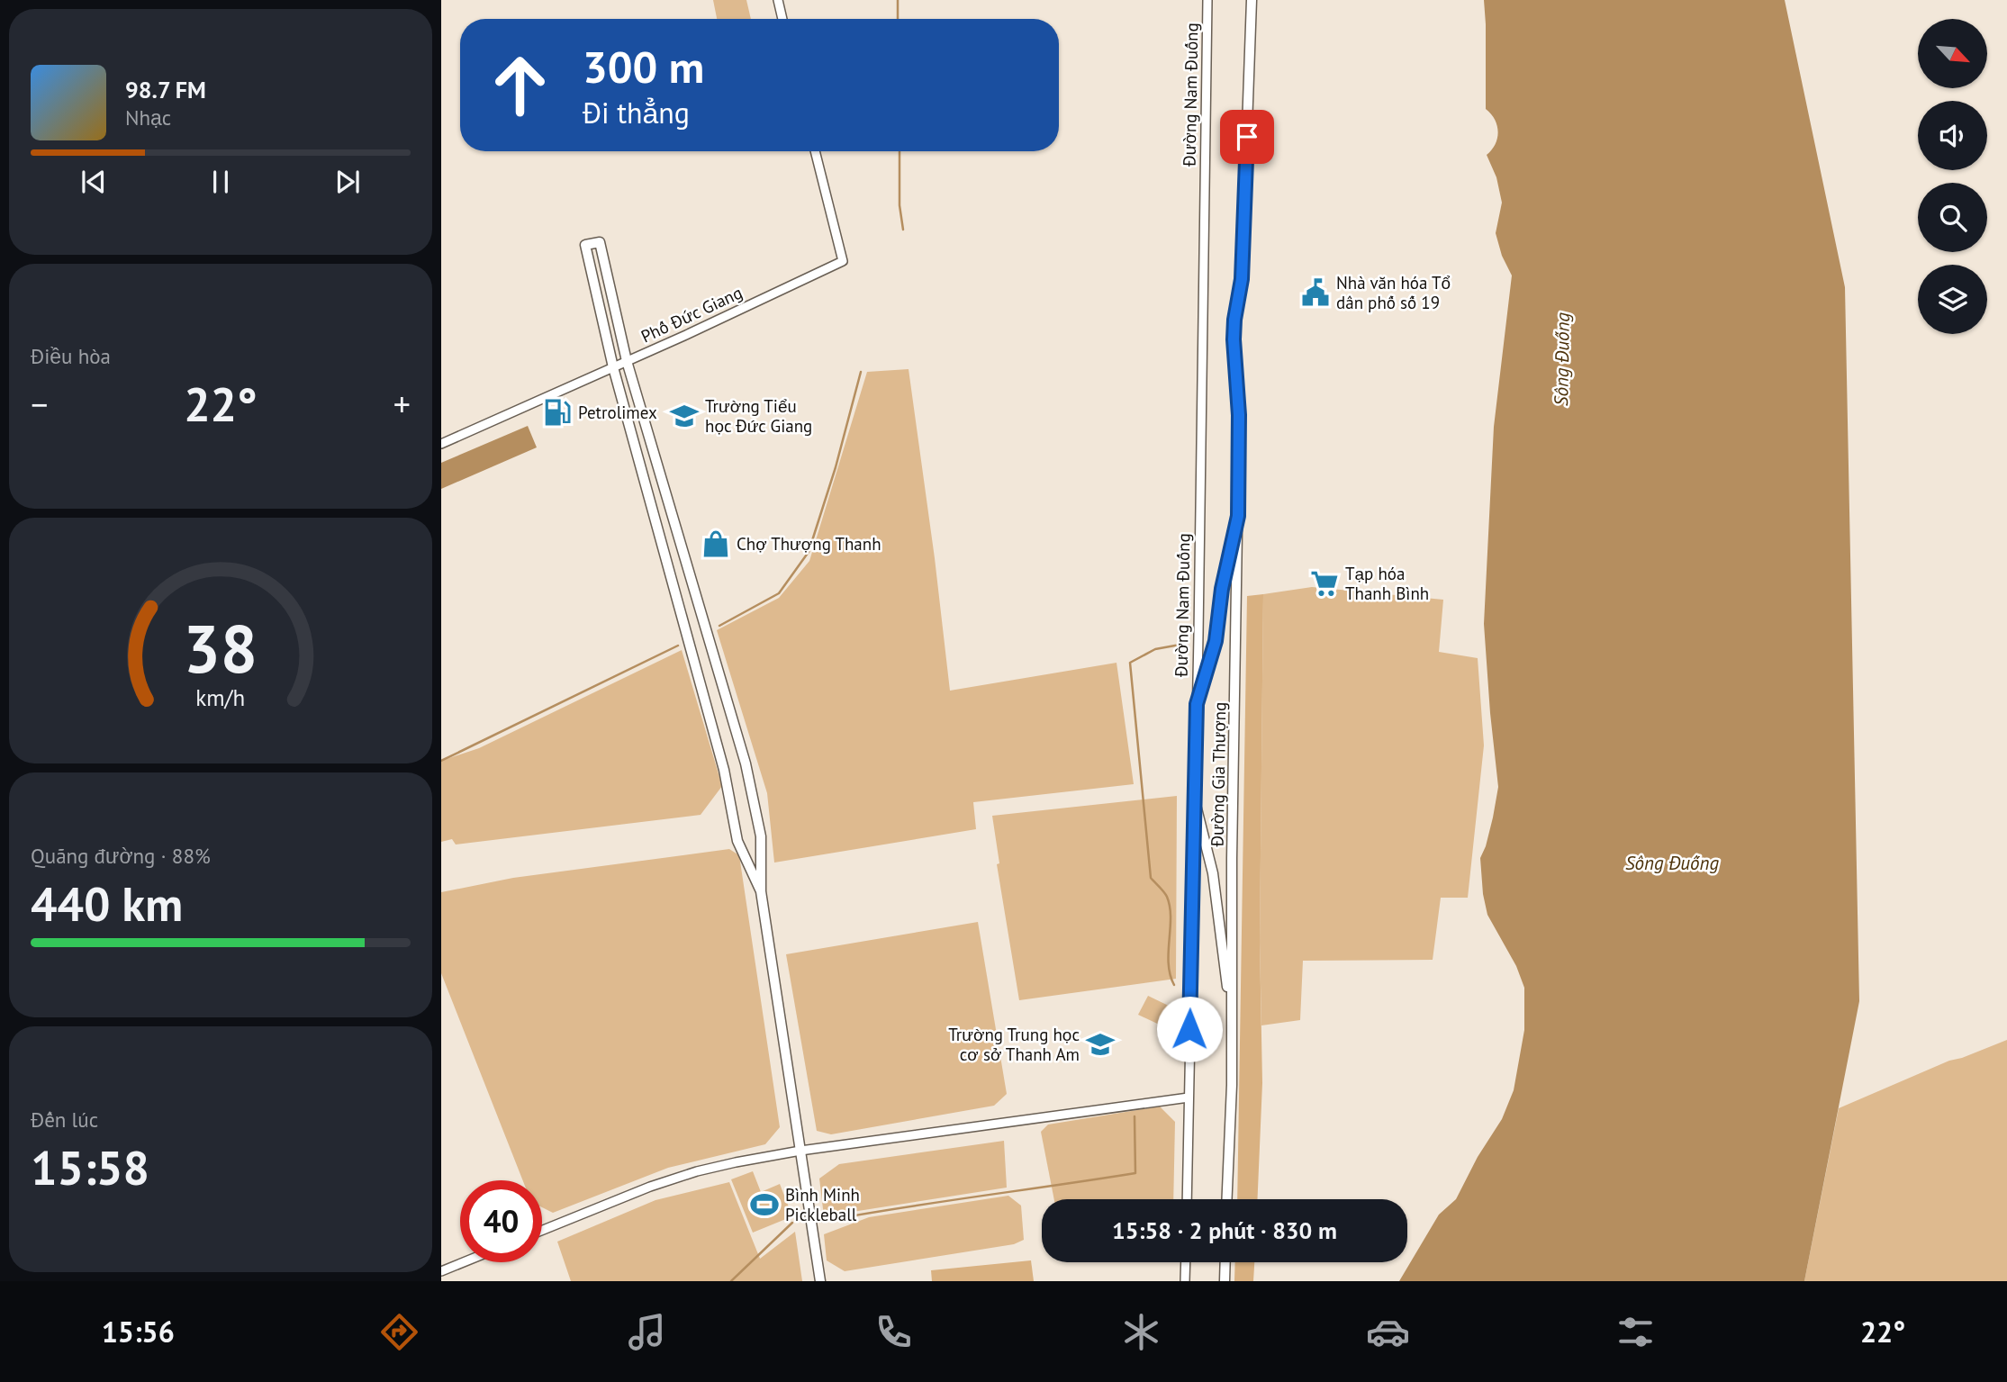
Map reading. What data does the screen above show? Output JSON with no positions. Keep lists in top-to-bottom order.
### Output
{
  "streets": {
    "main road": ["Đường Gia Thượng"],
    "street": ["Đường Nam Đuống", "Phố Đức Giang"]
  },
  "water": ["Sông Đuống"],
  "places": {
    "public building": ["Nhà văn hóa Tổ dân phố số 19"],
    "fuel station": ["Petrolimex"],
    "school or university": ["Trường Tiểu học Đức Giang", "Trường Trung học cơ sở Thanh Am"],
    "shop": ["Chợ Thượng Thanh"],
    "supermarket": ["Tạp hóa Thanh Bình"],
    "sports": ["Bình Minh Pickleball"]
  },
  "north": "bottom right",
  "page": {
    "turn": ["300 m", "Đi thẳng"],
    "song": ["98.7 FM", "Nhạc"],
    "tile": [
      "Điều hòa",
      ["Quãng đường · 88%", "440 km"],
      ["Đến lúc", "15:58"]
    ],
    "heat": ["−", "22°", "+"],
    "limit": "40",
    "trip": "15:58 · 2 phút · 830 m",
    "tabs": ["15:56", "22°"],
    "gauge": ["38", "km/h"]
  }
}
